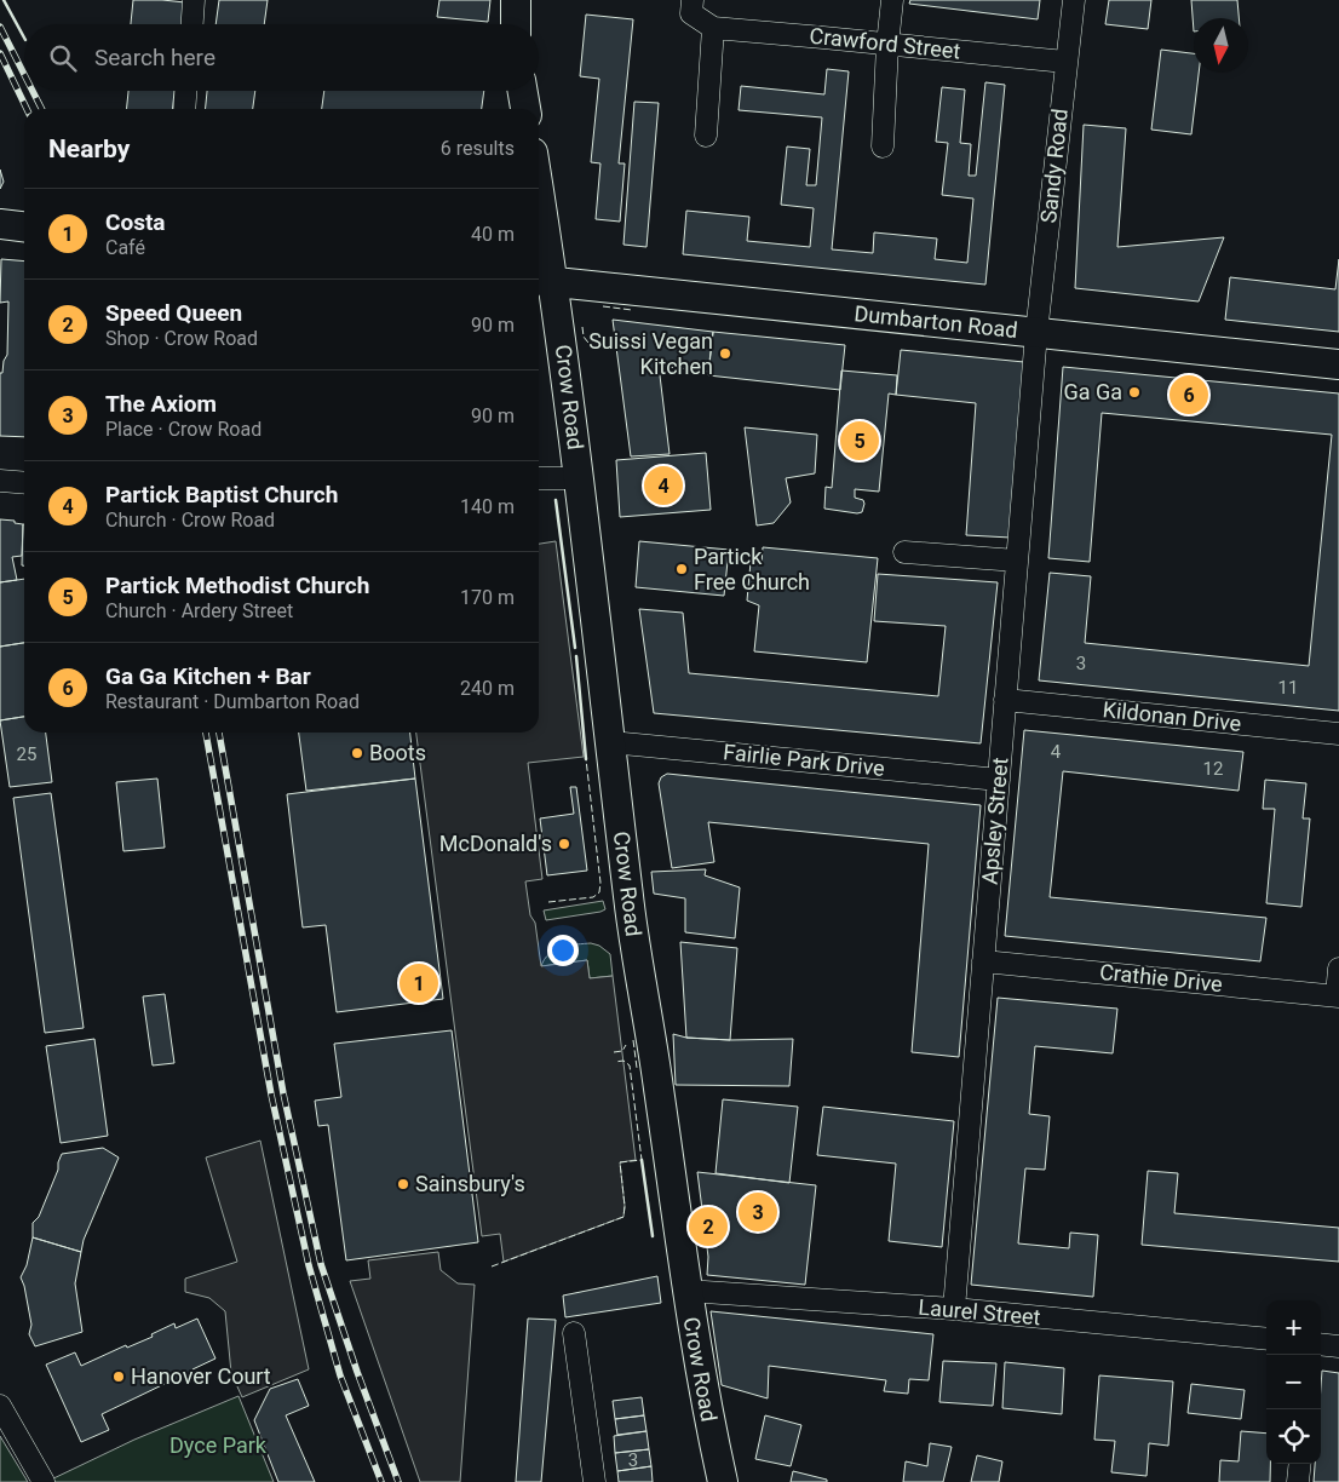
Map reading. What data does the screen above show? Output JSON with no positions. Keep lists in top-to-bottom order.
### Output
{
  "streets": {
    "street": [
      "Crawford Street",
      "Sandy Road",
      "Dumbarton Road",
      "Crow Road",
      "Kildonan Drive",
      "Fairlie Park Drive",
      "Apsley Street",
      "Crathie Drive",
      "Laurel Street"
    ]
  },
  "crossings": [
    ["Crawford Street", "Sandy Road"],
    ["Sandy Road", "Dumbarton Road"],
    ["Sandy Road", "Apsley Street"],
    ["Dumbarton Road", "Crow Road"],
    ["Dumbarton Road", "Apsley Street"],
    ["Crow Road", "Fairlie Park Drive"],
    ["Crow Road", "Laurel Street"],
    ["Kildonan Drive", "Apsley Street"],
    ["Fairlie Park Drive", "Apsley Street"],
    ["Apsley Street", "Crathie Drive"],
    ["Apsley Street", "Laurel Street"]
  ],
  "parks": ["Dyce Park"],
  "places": [
    "Suissi Vegan Kitchen",
    "Ga Ga",
    "Partick Free Church",
    "Boots",
    "McDonald's",
    "Sainsbury's",
    "Hanover Court"
  ],
  "house_numbers": [
    "3",
    "11",
    "4",
    "25",
    "12",
    "3"
  ],
  "north": "bottom",
  "page": {
    "search": "Search here",
    "heading": ["Nearby", "6 results"],
    "list": [
      {
        "mark": "1",
        "name": "Costa",
        "note": "Café",
        "value": "40 m"
      },
      {
        "mark": "2",
        "name": "Speed Queen",
        "note": "Shop · Crow Road",
        "value": "90 m"
      },
      {
        "mark": "3",
        "name": "The Axiom",
        "note": "Place · Crow Road",
        "value": "90 m"
      },
      {
        "mark": "4",
        "name": "Partick Baptist Church",
        "note": "Church · Crow Road",
        "value": "140 m"
      },
      {
        "mark": "5",
        "name": "Partick Methodist Church",
        "note": "Church · Ardery Street",
        "value": "170 m"
      },
      {
        "mark": "6",
        "name": "Ga Ga Kitchen + Bar",
        "note": "Restaurant · Dumbarton Road",
        "value": "240 m"
      }
    ],
    "pins": [
      "6",
      "5",
      "4",
      "1",
      "3",
      "2"
    ],
    "map_buttons": ["+", "−"]
  }
}
